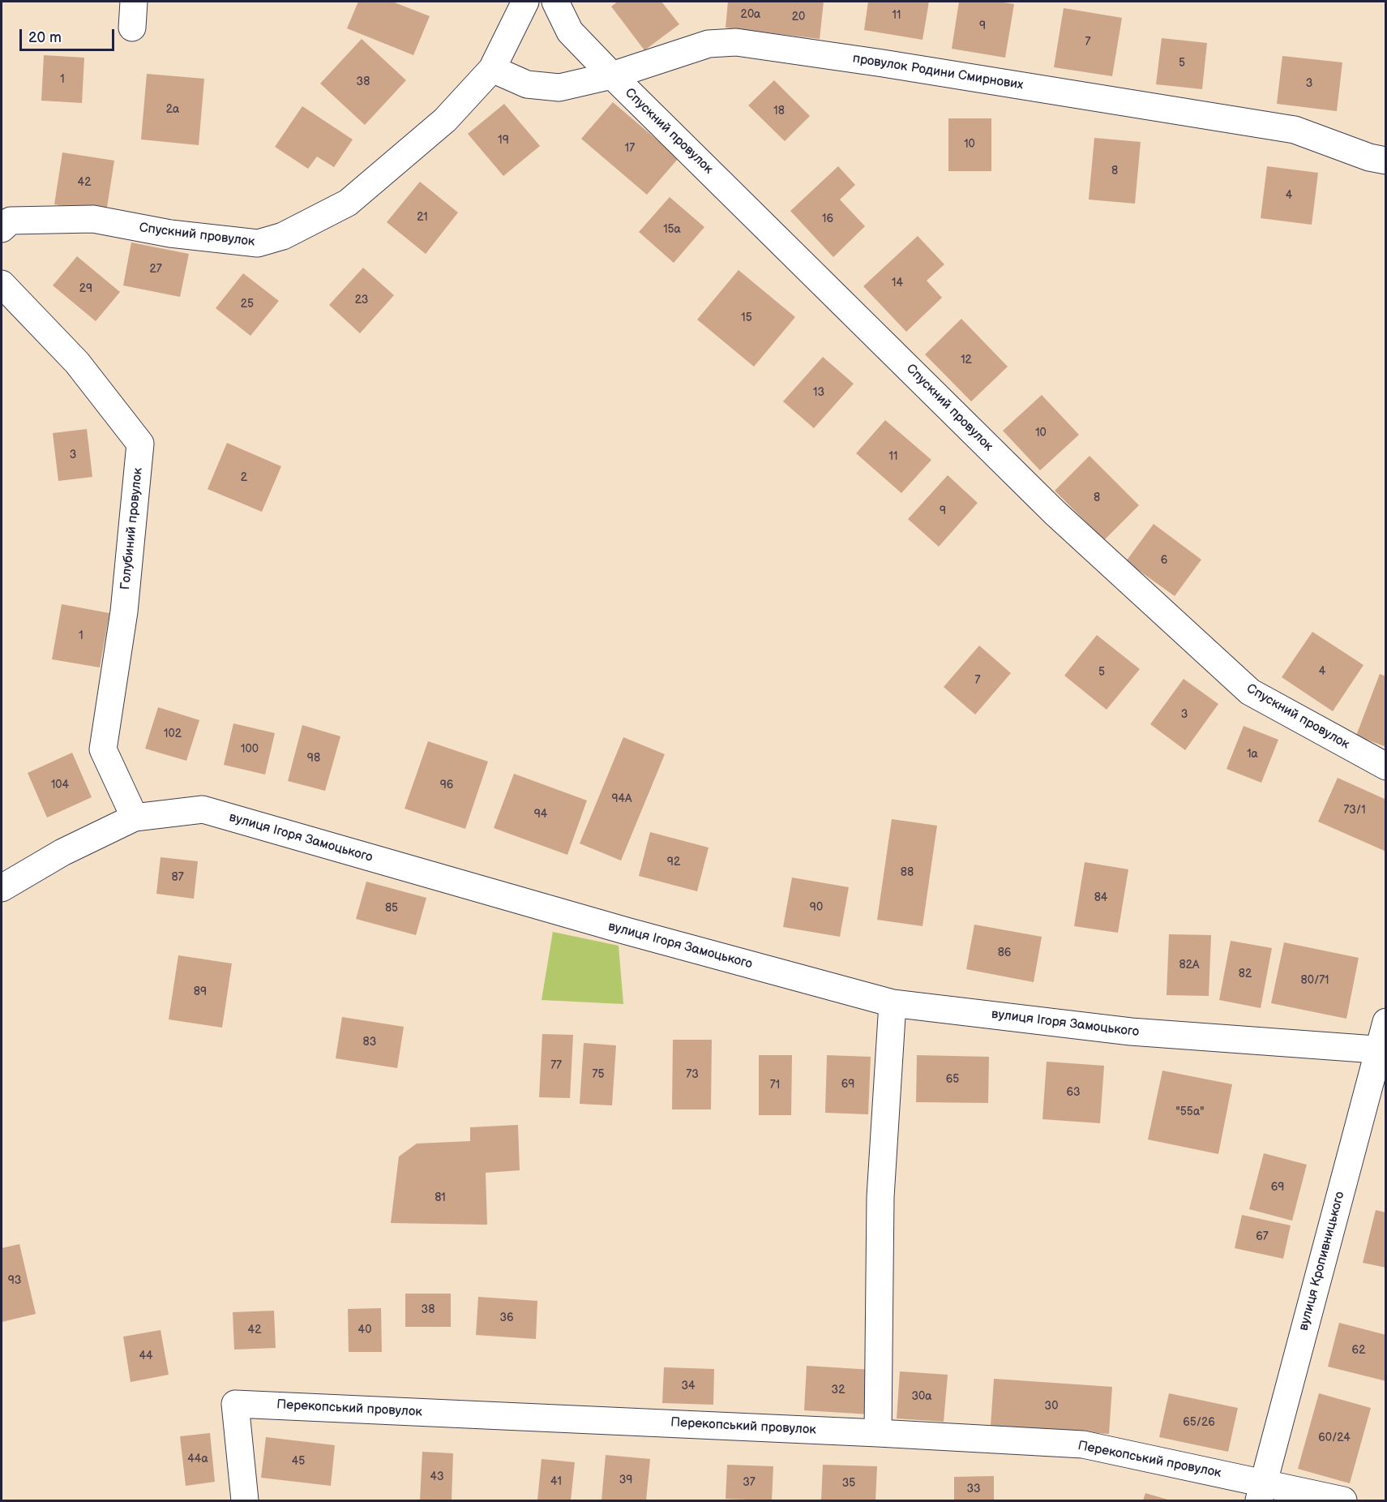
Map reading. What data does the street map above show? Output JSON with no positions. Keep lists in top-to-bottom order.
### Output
{
  "streets": {
    "street": [
      "провулок Родини Смирнових",
      "Спускний провулок",
      "Голубиний провулок",
      "вулиця Ігоря Замоцького",
      "вулиця Кропивницького",
      "Перекопський провулок"
    ]
  },
  "crossings": [
    ["провулок Родини Смирнових", "Спускний провулок"],
    ["Голубиний провулок", "вулиця Ігоря Замоцького"],
    ["вулиця Ігоря Замоцького", "вулиця Кропивницького"],
    ["вулиця Кропивницького", "Перекопський провулок"]
  ],
  "house_numbers": [
    "20а",
    "11",
    "20",
    "9",
    "7",
    "5",
    "1",
    "38",
    "3",
    "2а",
    "18",
    "19",
    "10",
    "17",
    "8",
    "42",
    "4",
    "21",
    "16",
    "15а",
    "27",
    "14",
    "29",
    "23",
    "25",
    "15",
    "12",
    "13",
    "10",
    "3",
    "11",
    "2",
    "8",
    "9",
    "6",
    "1",
    "4",
    "5",
    "7",
    "3",
    "102",
    "100",
    "1а",
    "98",
    "104",
    "96",
    "94А",
    "73/1",
    "94",
    "92",
    "88",
    "87",
    "84",
    "90",
    "85",
    "86",
    "82А",
    "82",
    "80/71",
    "89",
    "83",
    "77",
    "75",
    "73",
    "65",
    "69",
    "71",
    "63",
    "\"55а\"",
    "69",
    "81",
    "67",
    "93",
    "38",
    "36",
    "42",
    "40",
    "62",
    "44",
    "34",
    "32",
    "30а",
    "30",
    "65/26",
    "60/24",
    "44а",
    "45",
    "43",
    "39",
    "41",
    "37",
    "35",
    "33"
  ],
  "scale_bar": "20 m"
}
